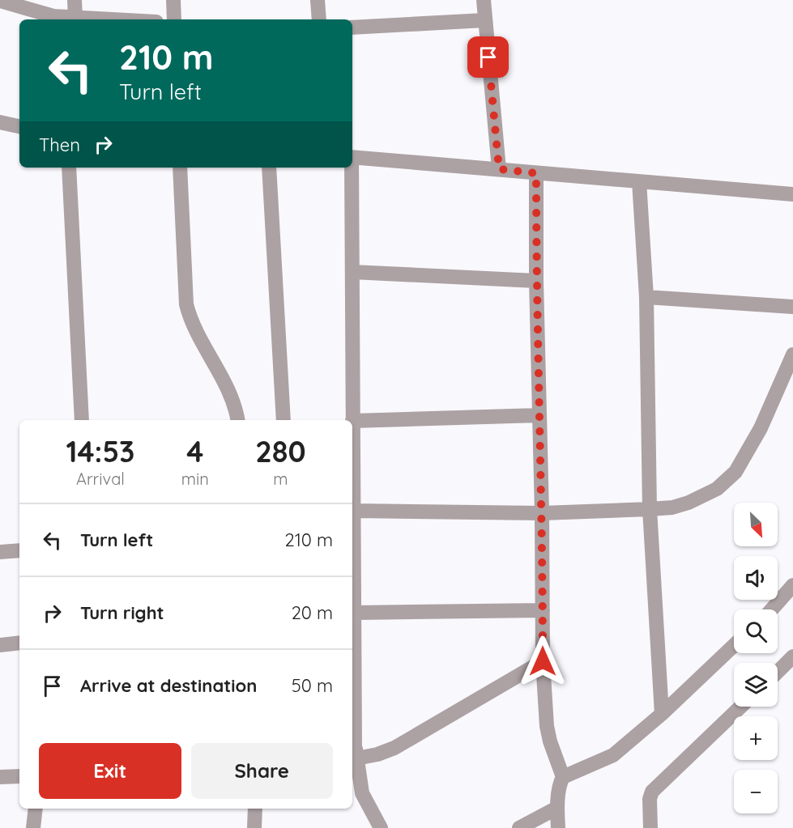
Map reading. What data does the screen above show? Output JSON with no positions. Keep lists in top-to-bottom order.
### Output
{
  "north": "bottom right",
  "page": {
    "turn": ["210 m", "Turn left"],
    "then": "Then",
    "eta": [
      "14:53",
      "Arrival",
      "4",
      "min",
      "280",
      "m"
    ],
    "map_buttons": ["+", "−"],
    "list": [
      {
        "name": "Turn left",
        "value": "210 m"
      },
      {
        "name": "Turn right",
        "value": "20 m"
      },
      {
        "name": "Arrive at destination",
        "value": "50 m"
      }
    ],
    "buttons": ["Exit", "Share"]
  }
}
